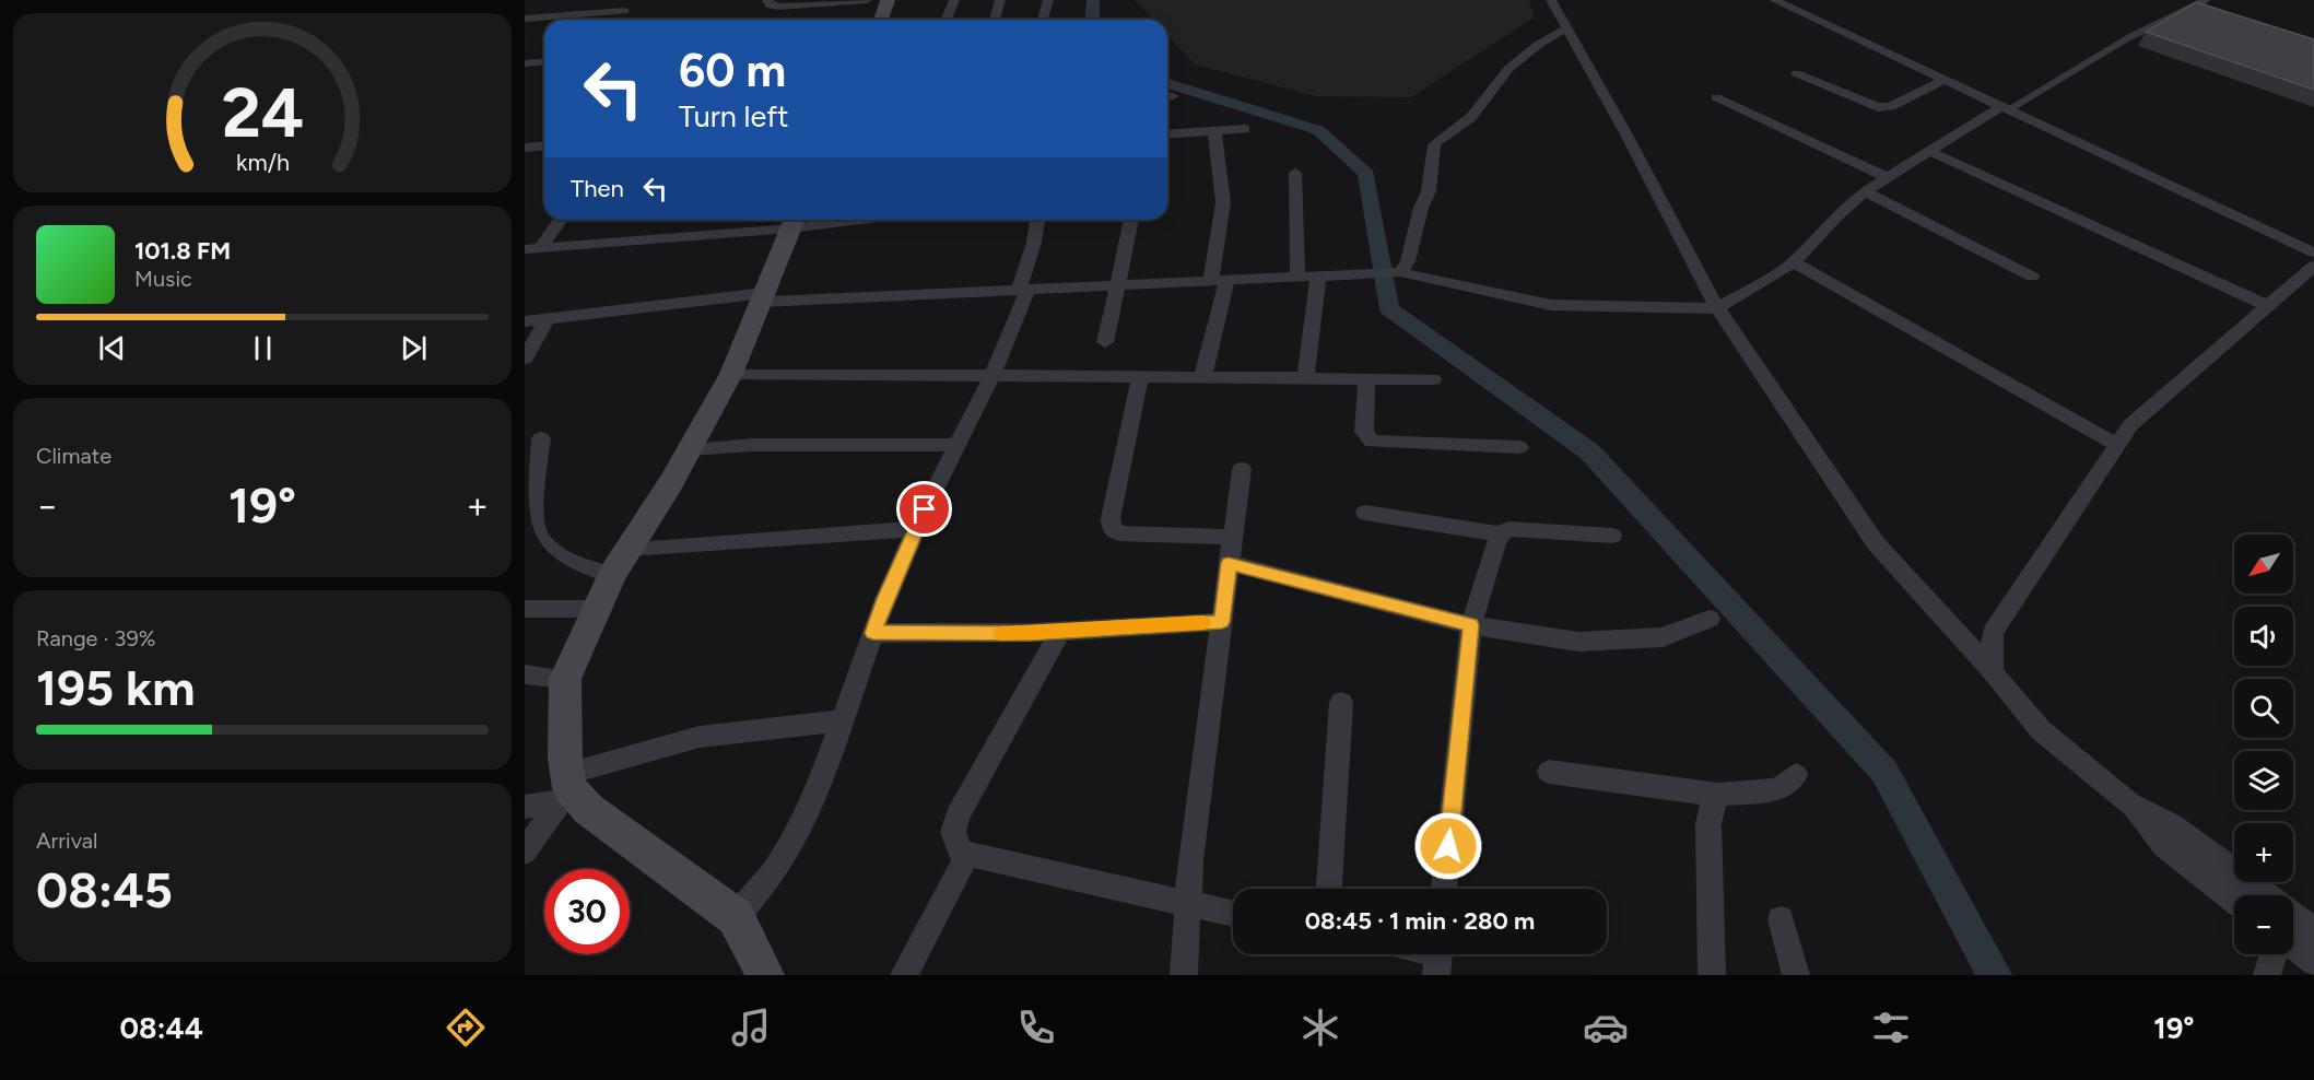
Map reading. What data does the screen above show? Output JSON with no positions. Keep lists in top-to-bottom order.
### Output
{
  "north": "bottom left",
  "page": {
    "turn": ["60 m", "Turn left"],
    "then": "Then",
    "song": ["101.8 FM", "Music"],
    "tile": [
      "Climate",
      ["Range · 39%", "195 km"],
      ["Arrival", "08:45"]
    ],
    "heat": ["−", "19°", "+"],
    "map_buttons": ["+", "−"],
    "limit": "30",
    "trip": "08:45 · 1 min · 280 m",
    "tabs": ["08:44", "19°"],
    "gauge": ["24", "km/h"]
  }
}
